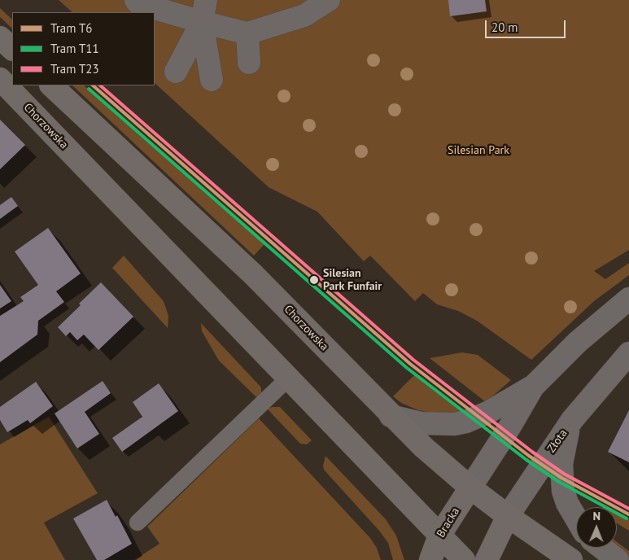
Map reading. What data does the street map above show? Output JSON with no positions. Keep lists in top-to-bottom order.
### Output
{
  "streets": {
    "main road": ["Chorzowska", "Złota", "Bracka"]
  },
  "crossings": [
    ["Chorzowska", "Złota"],
    ["Chorzowska", "Bracka"]
  ],
  "parks": ["Silesian Park"],
  "places": ["Silesian Park Funfair"],
  "lines": ["tram line T6", "tram line T23", "tram line T11"],
  "legend": ["Tram T6", "Tram T11", "Tram T23"],
  "scale_bar": "20 m",
  "north": "top"
}
